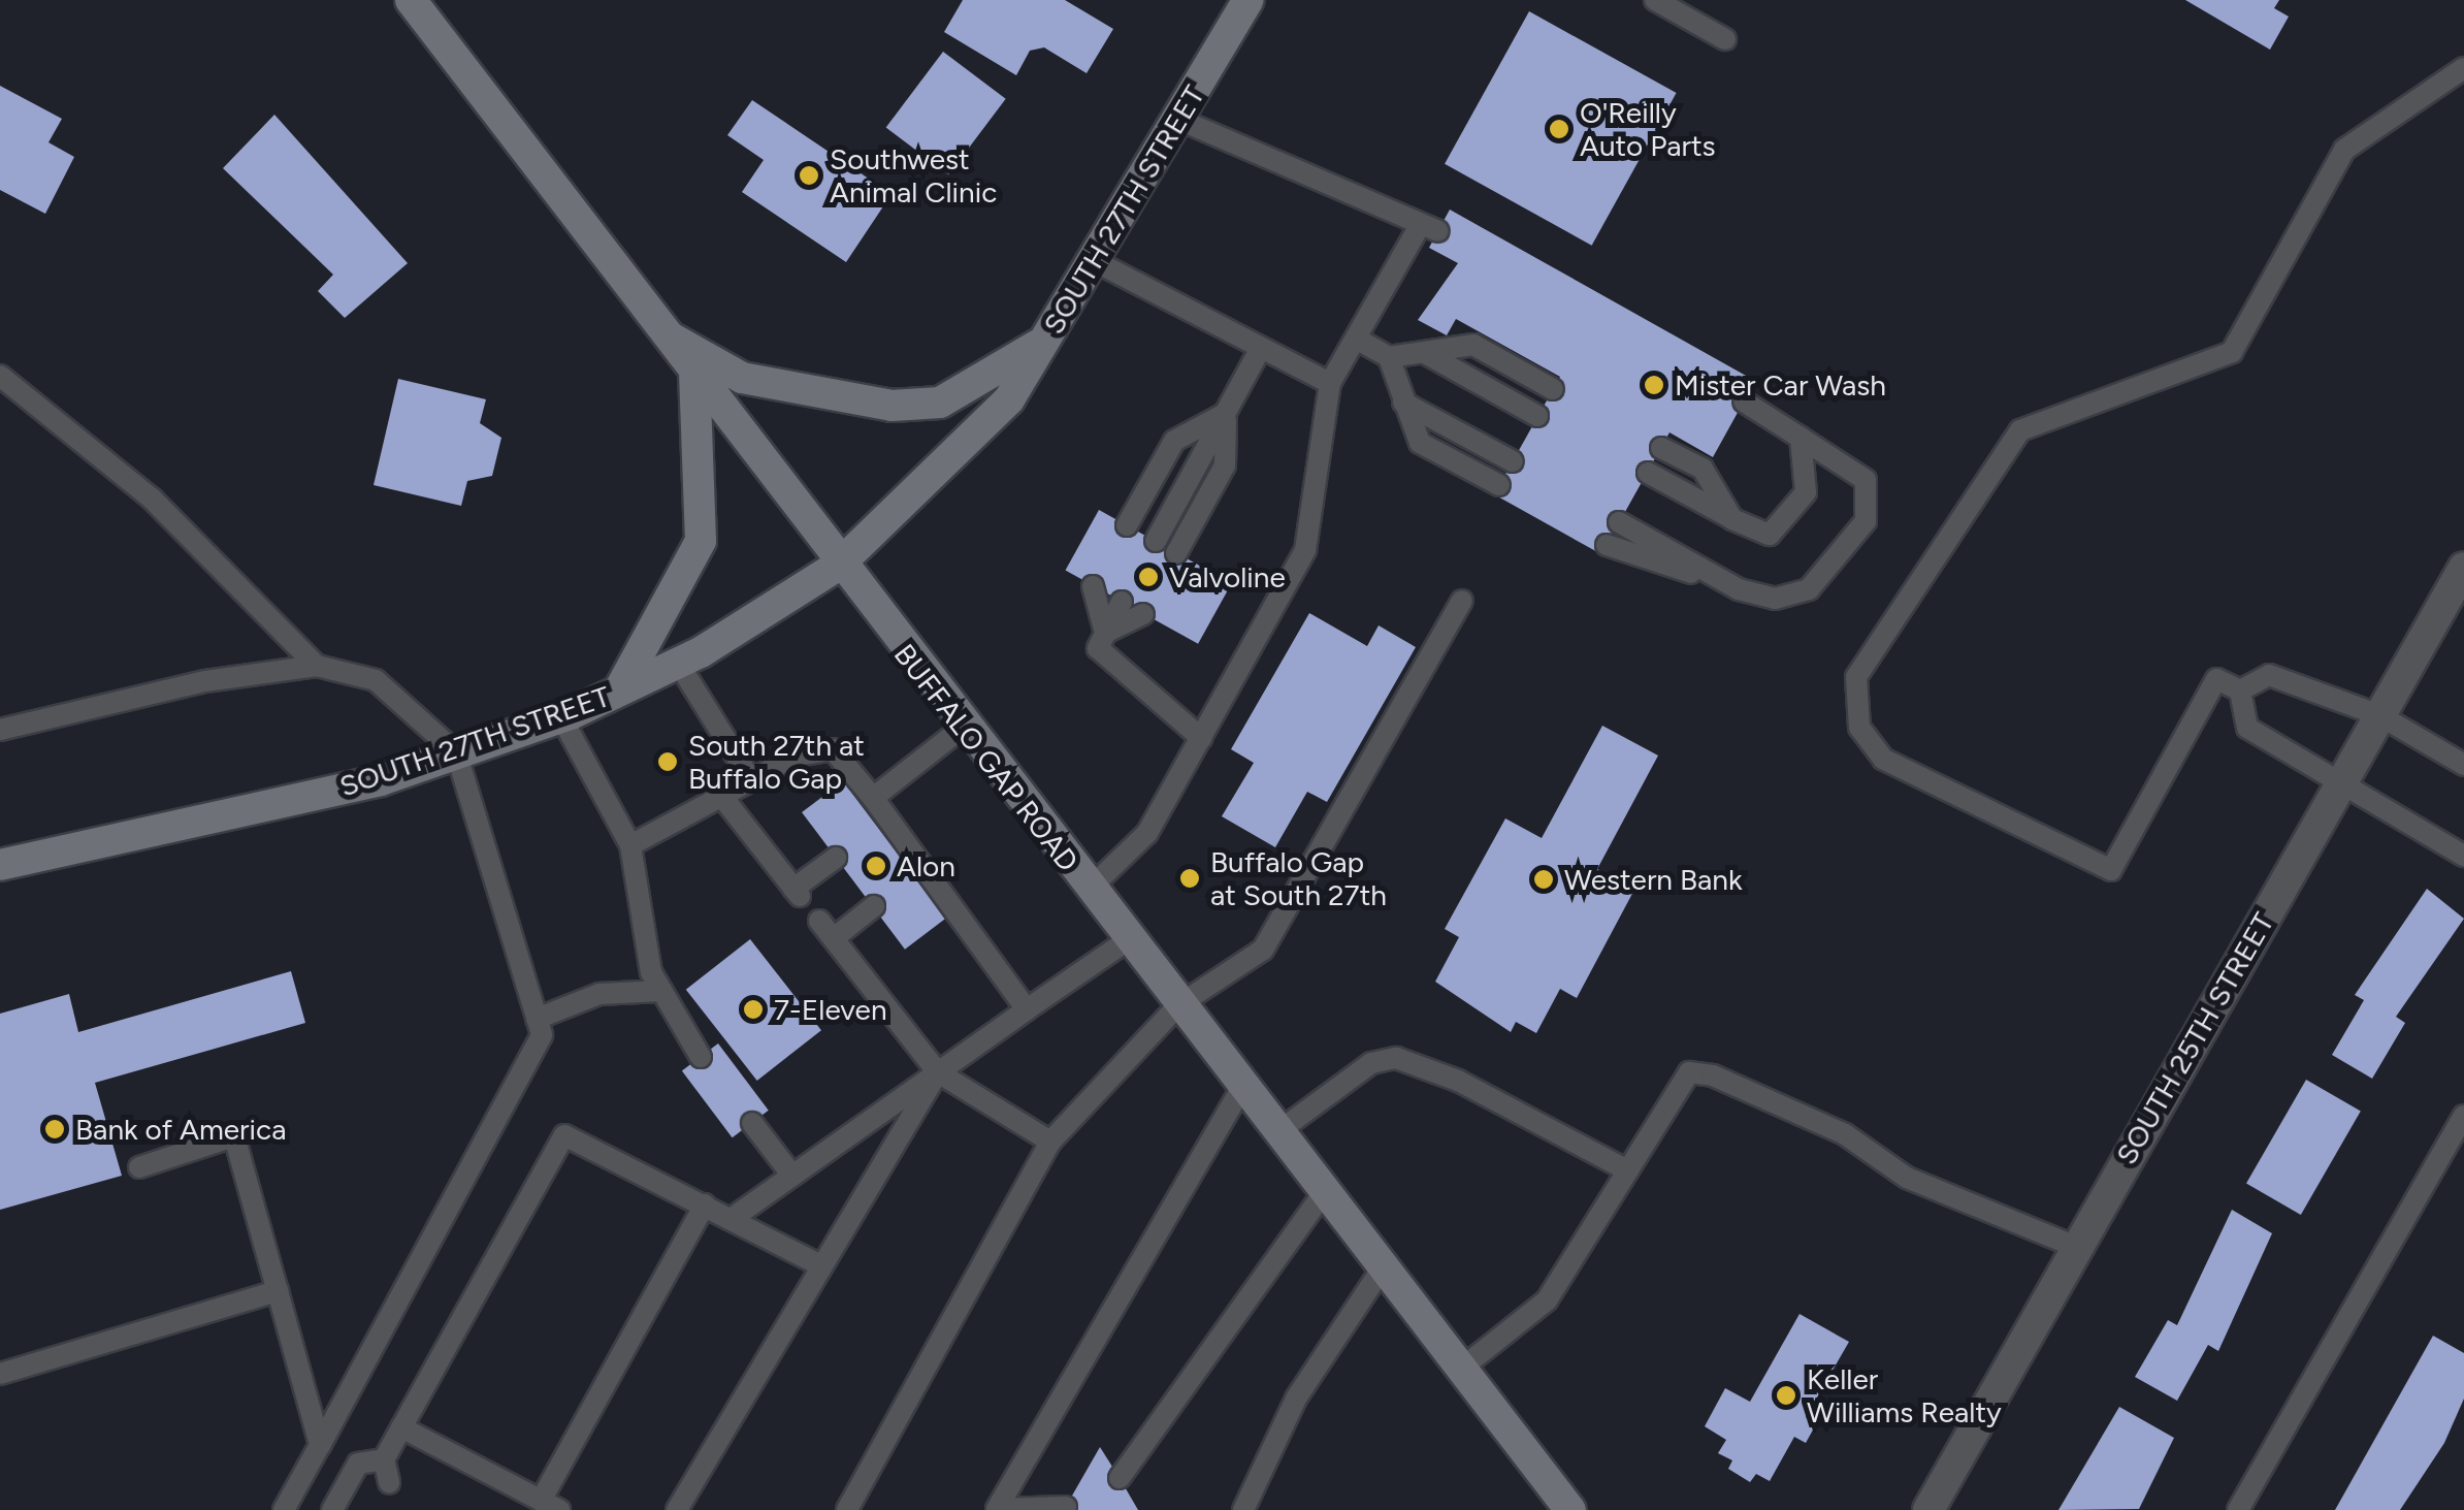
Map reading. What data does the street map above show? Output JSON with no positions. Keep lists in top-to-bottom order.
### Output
{
  "streets": {
    "main road": ["SOUTH 27TH STREET", "BUFFALO GAP ROAD"],
    "street": ["SOUTH 25TH STREET"]
  },
  "crossings": [
    ["SOUTH 27TH STREET", "BUFFALO GAP ROAD"]
  ],
  "places": [
    "O'Reilly Auto Parts",
    "Southwest Animal Clinic",
    "Mister Car Wash",
    "Valvoline",
    "South 27th at Buffalo Gap",
    "Alon",
    "Buffalo Gap at South 27th",
    "Western Bank",
    "7-Eleven",
    "Bank of America",
    "Keller Williams Realty"
  ]
}
